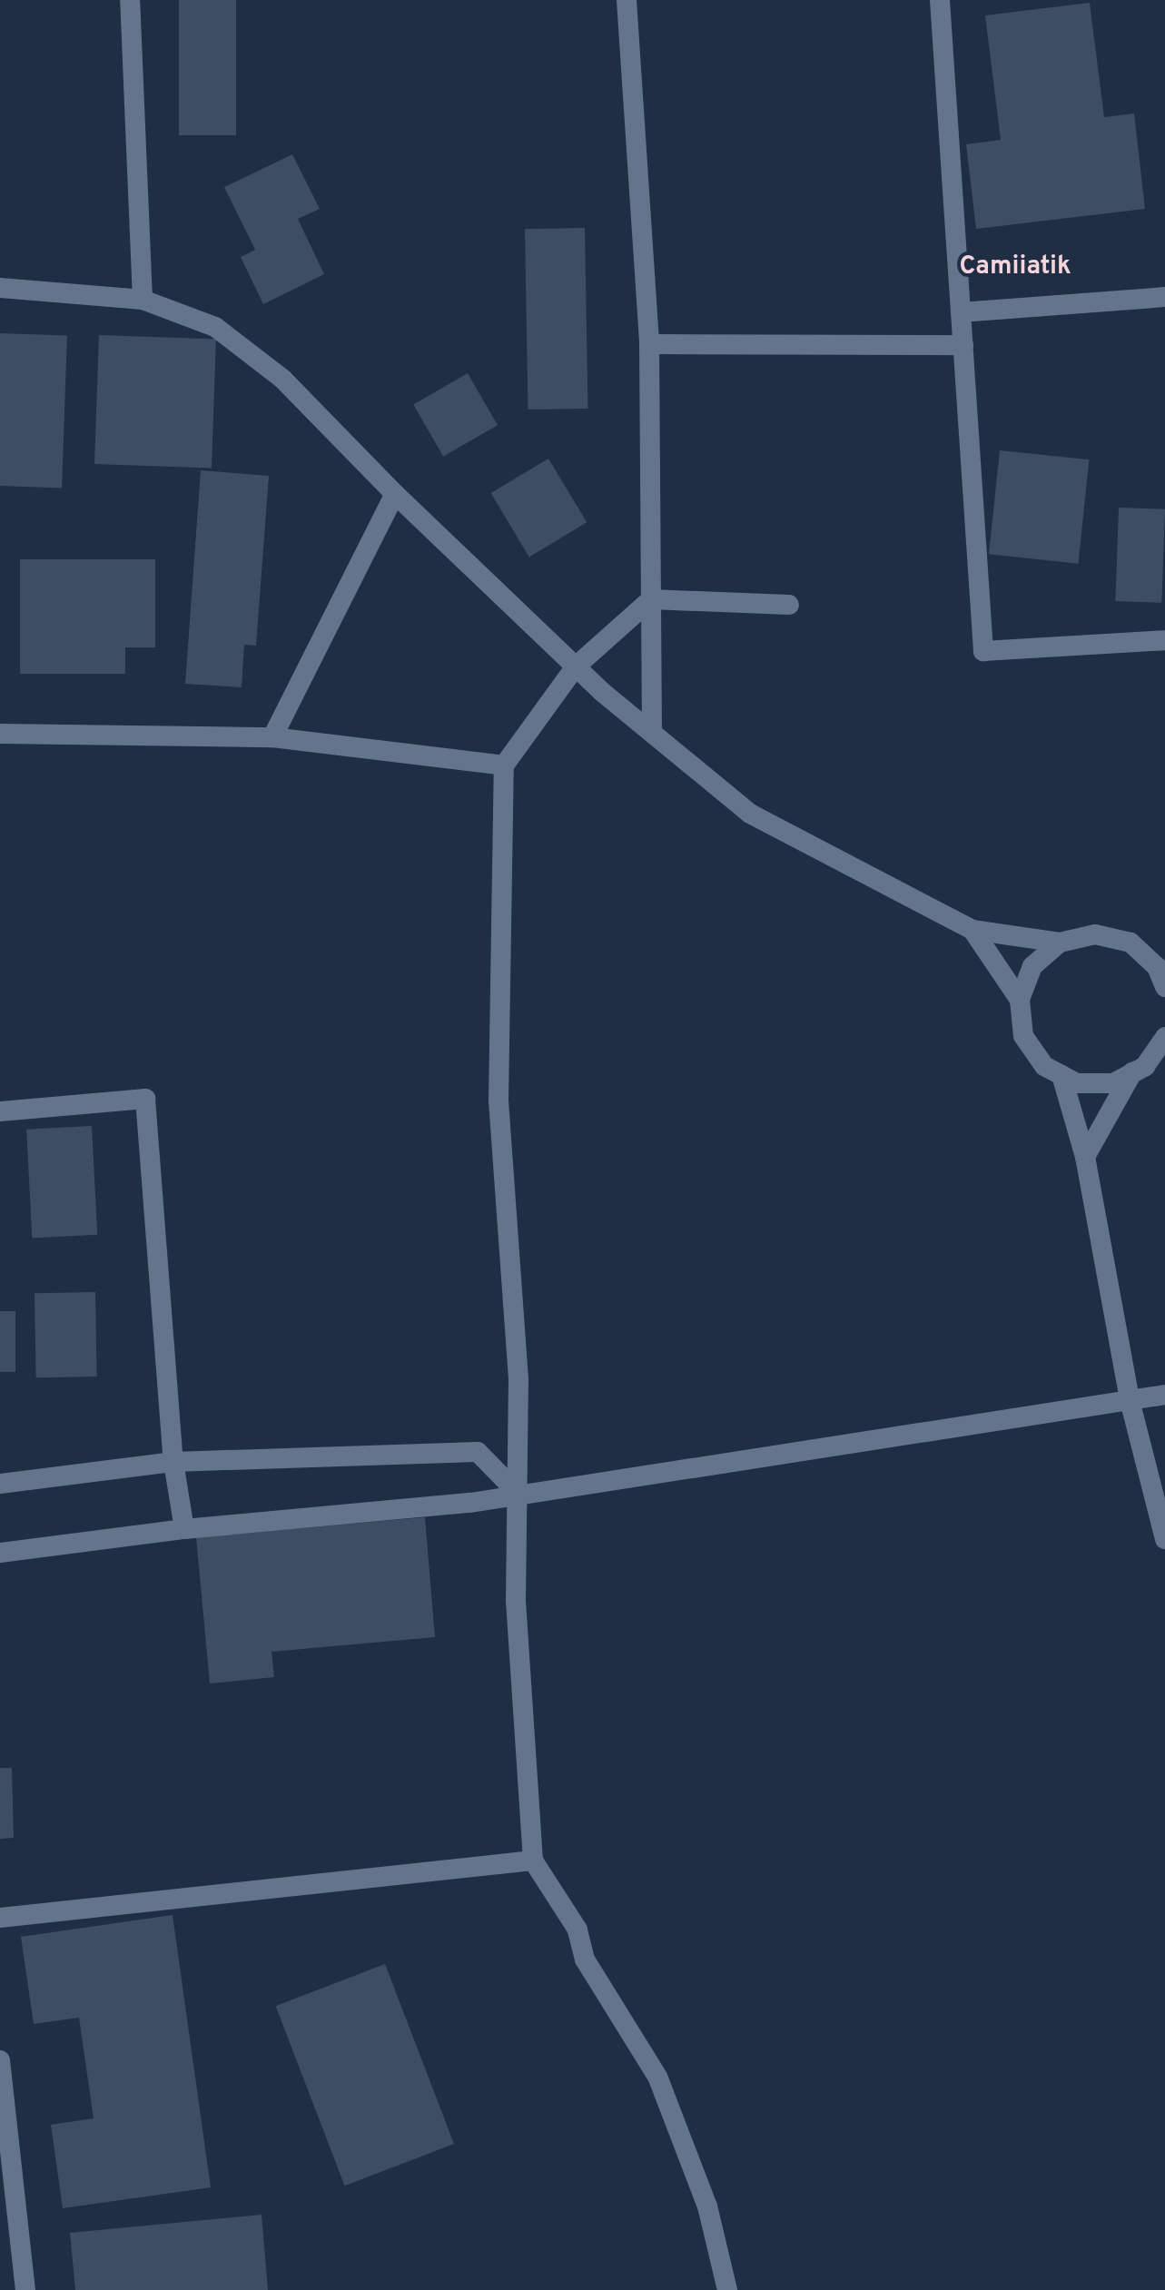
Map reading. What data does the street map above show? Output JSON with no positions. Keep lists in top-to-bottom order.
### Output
{
  "districts": ["Camiiatik"]
}
